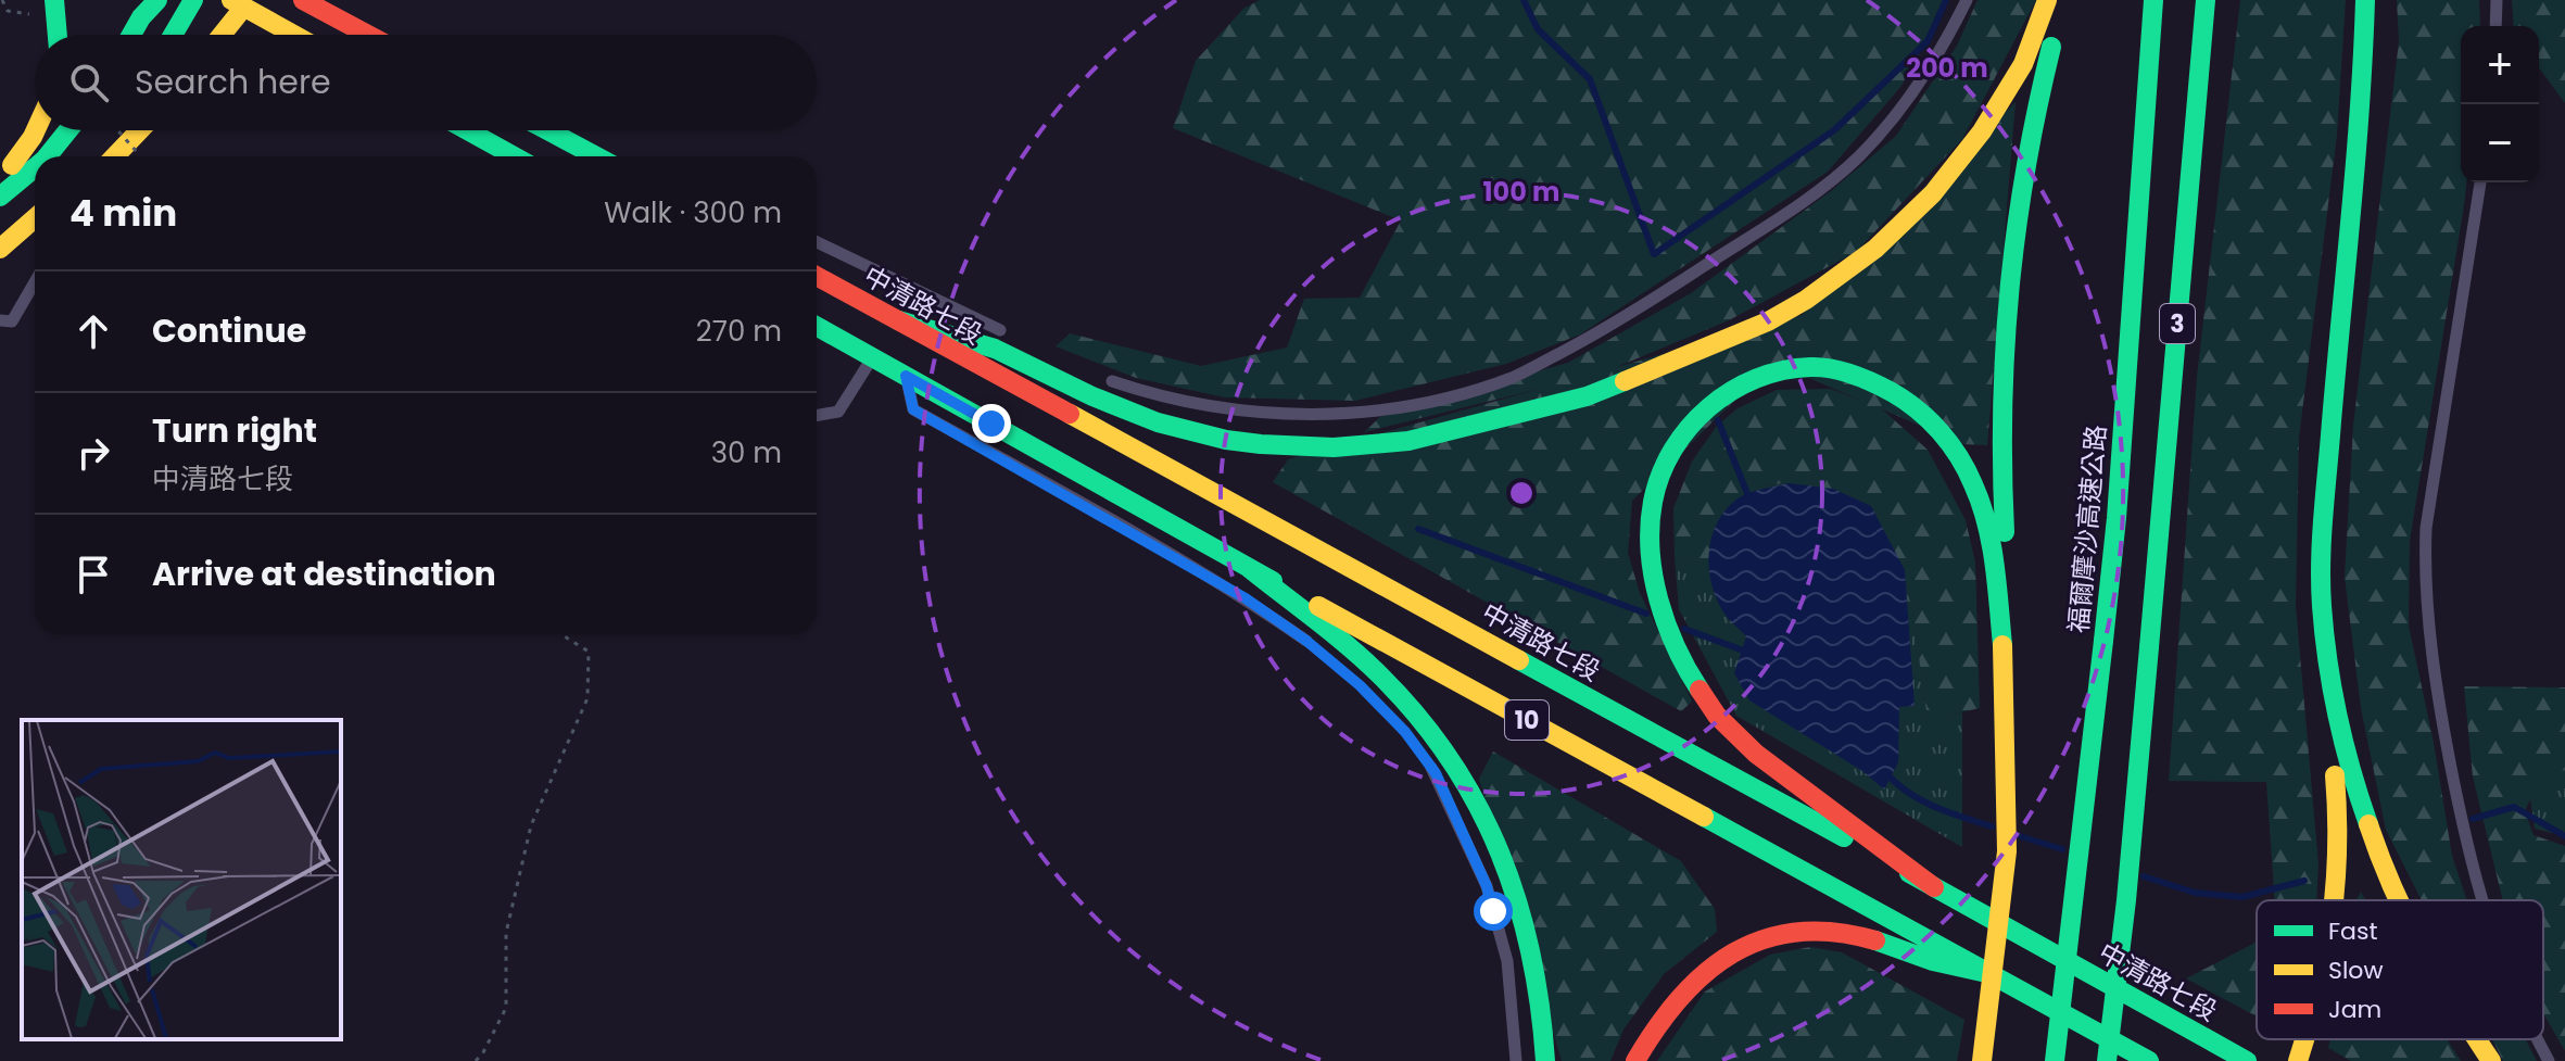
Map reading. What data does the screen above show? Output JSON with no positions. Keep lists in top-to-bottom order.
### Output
{
  "streets": {
    "main road": [
      "中清路七段",
      "3",
      "福爾摩沙高速公路",
      "10"
    ]
  },
  "legend": ["Fast", "Slow", "Jam"],
  "page": {
    "map_buttons": ["+", "−"],
    "search": "Search here",
    "heading": ["4 min", "Walk · 300 m"],
    "list": [
      ["Continue", "270 m"],
      ["Turn right", "中清路七段", "30 m"],
      "Arrive at destination"
    ]
  },
  "rings": ["200 m", "100 m"]
}
